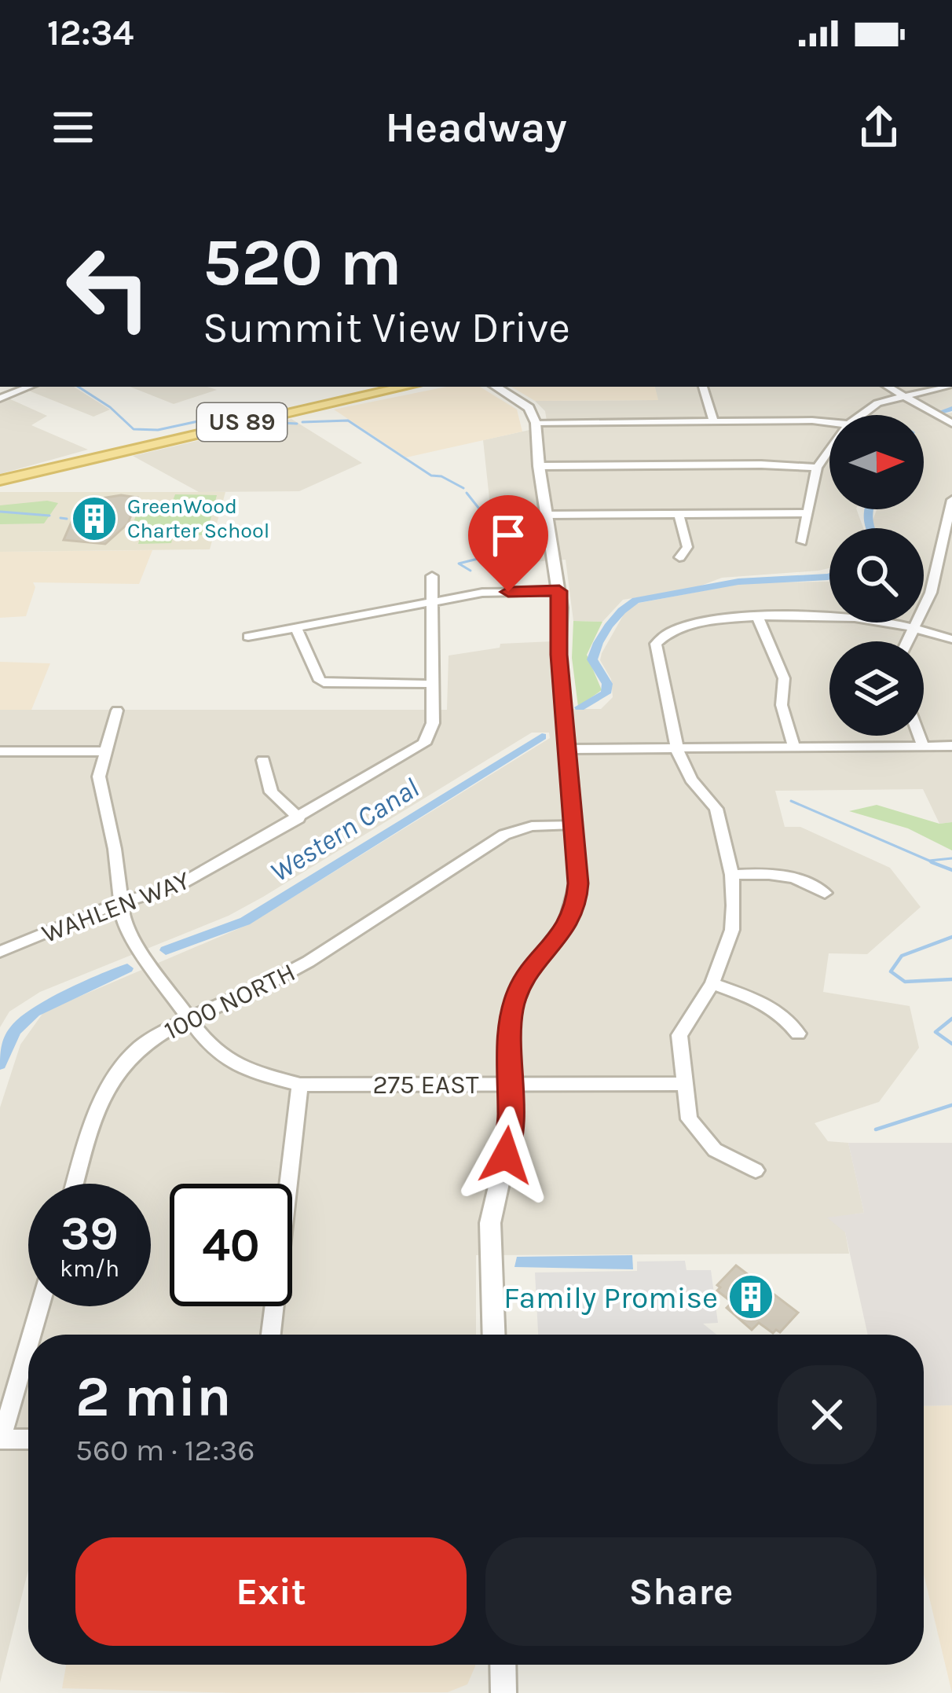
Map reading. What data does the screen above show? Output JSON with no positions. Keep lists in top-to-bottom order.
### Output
{
  "streets": {
    "main road": ["US 89"],
    "street": ["WAHLEN WAY", "1000 NORTH", "275 EAST"]
  },
  "crossings": [
    ["WAHLEN WAY", "275 EAST"],
    ["1000 NORTH", "275 EAST"]
  ],
  "water": ["Western Canal"],
  "places": {
    "building": ["GreenWood Charter School", "Family Promise"]
  },
  "north": "right",
  "page": {
    "status": "12:34",
    "header": "Headway",
    "turn": ["520 m", "Summit View Drive"],
    "speed": "39 km/h",
    "limit": "40",
    "heading": ["2 min", "560 m · 12:36"],
    "buttons": ["Exit", "Share"]
  }
}
